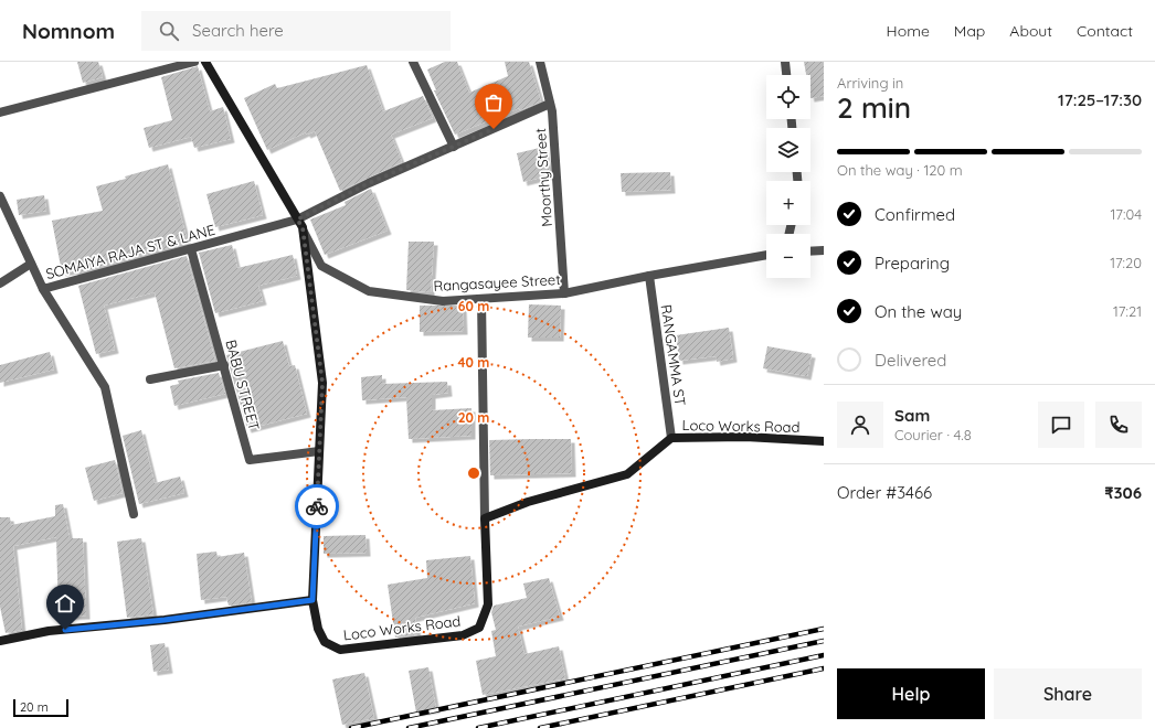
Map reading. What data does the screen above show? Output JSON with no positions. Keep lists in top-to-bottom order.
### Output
{
  "streets": {
    "street": [
      "Moorthy Street",
      "SOMAIYA RAJA ST & LANE",
      "Rangasayee Street",
      "RANGAMMA ST",
      "BABU STREET",
      "Loco Works Road"
    ]
  },
  "crossings": [
    ["Moorthy Street", "SOMAIYA RAJA ST & LANE"],
    ["Moorthy Street", "Rangasayee Street"],
    ["SOMAIYA RAJA ST & LANE", "Rangasayee Street"],
    ["SOMAIYA RAJA ST & LANE", "BABU STREET"],
    ["SOMAIYA RAJA ST & LANE", "Loco Works Road"],
    ["Rangasayee Street", "RANGAMMA ST"],
    ["Rangasayee Street", "Loco Works Road"],
    ["RANGAMMA ST", "Loco Works Road"],
    ["BABU STREET", "Loco Works Road"]
  ],
  "scale_bar": "20 m",
  "page": {
    "header": "Nomnom",
    "search": "Search here",
    "nav": [
      "Home",
      "Map",
      "About",
      "Contact"
    ],
    "heading": ["2 min", "Arriving in", "17:25–17:30"],
    "panel": [
      "Sam",
      "Courier · 4.8",
      "Order #3466",
      "₹306"
    ],
    "map_buttons": ["+", "−"],
    "bar": "On the way · 120 m",
    "list": [
      ["Confirmed", "17:04"],
      ["Preparing", "17:20"],
      ["On the way", "17:21"],
      "Delivered"
    ],
    "buttons": ["Help", "Share"],
    "scale": "20 m"
  },
  "rings": ["60 m", "40 m", "20 m"]
}
